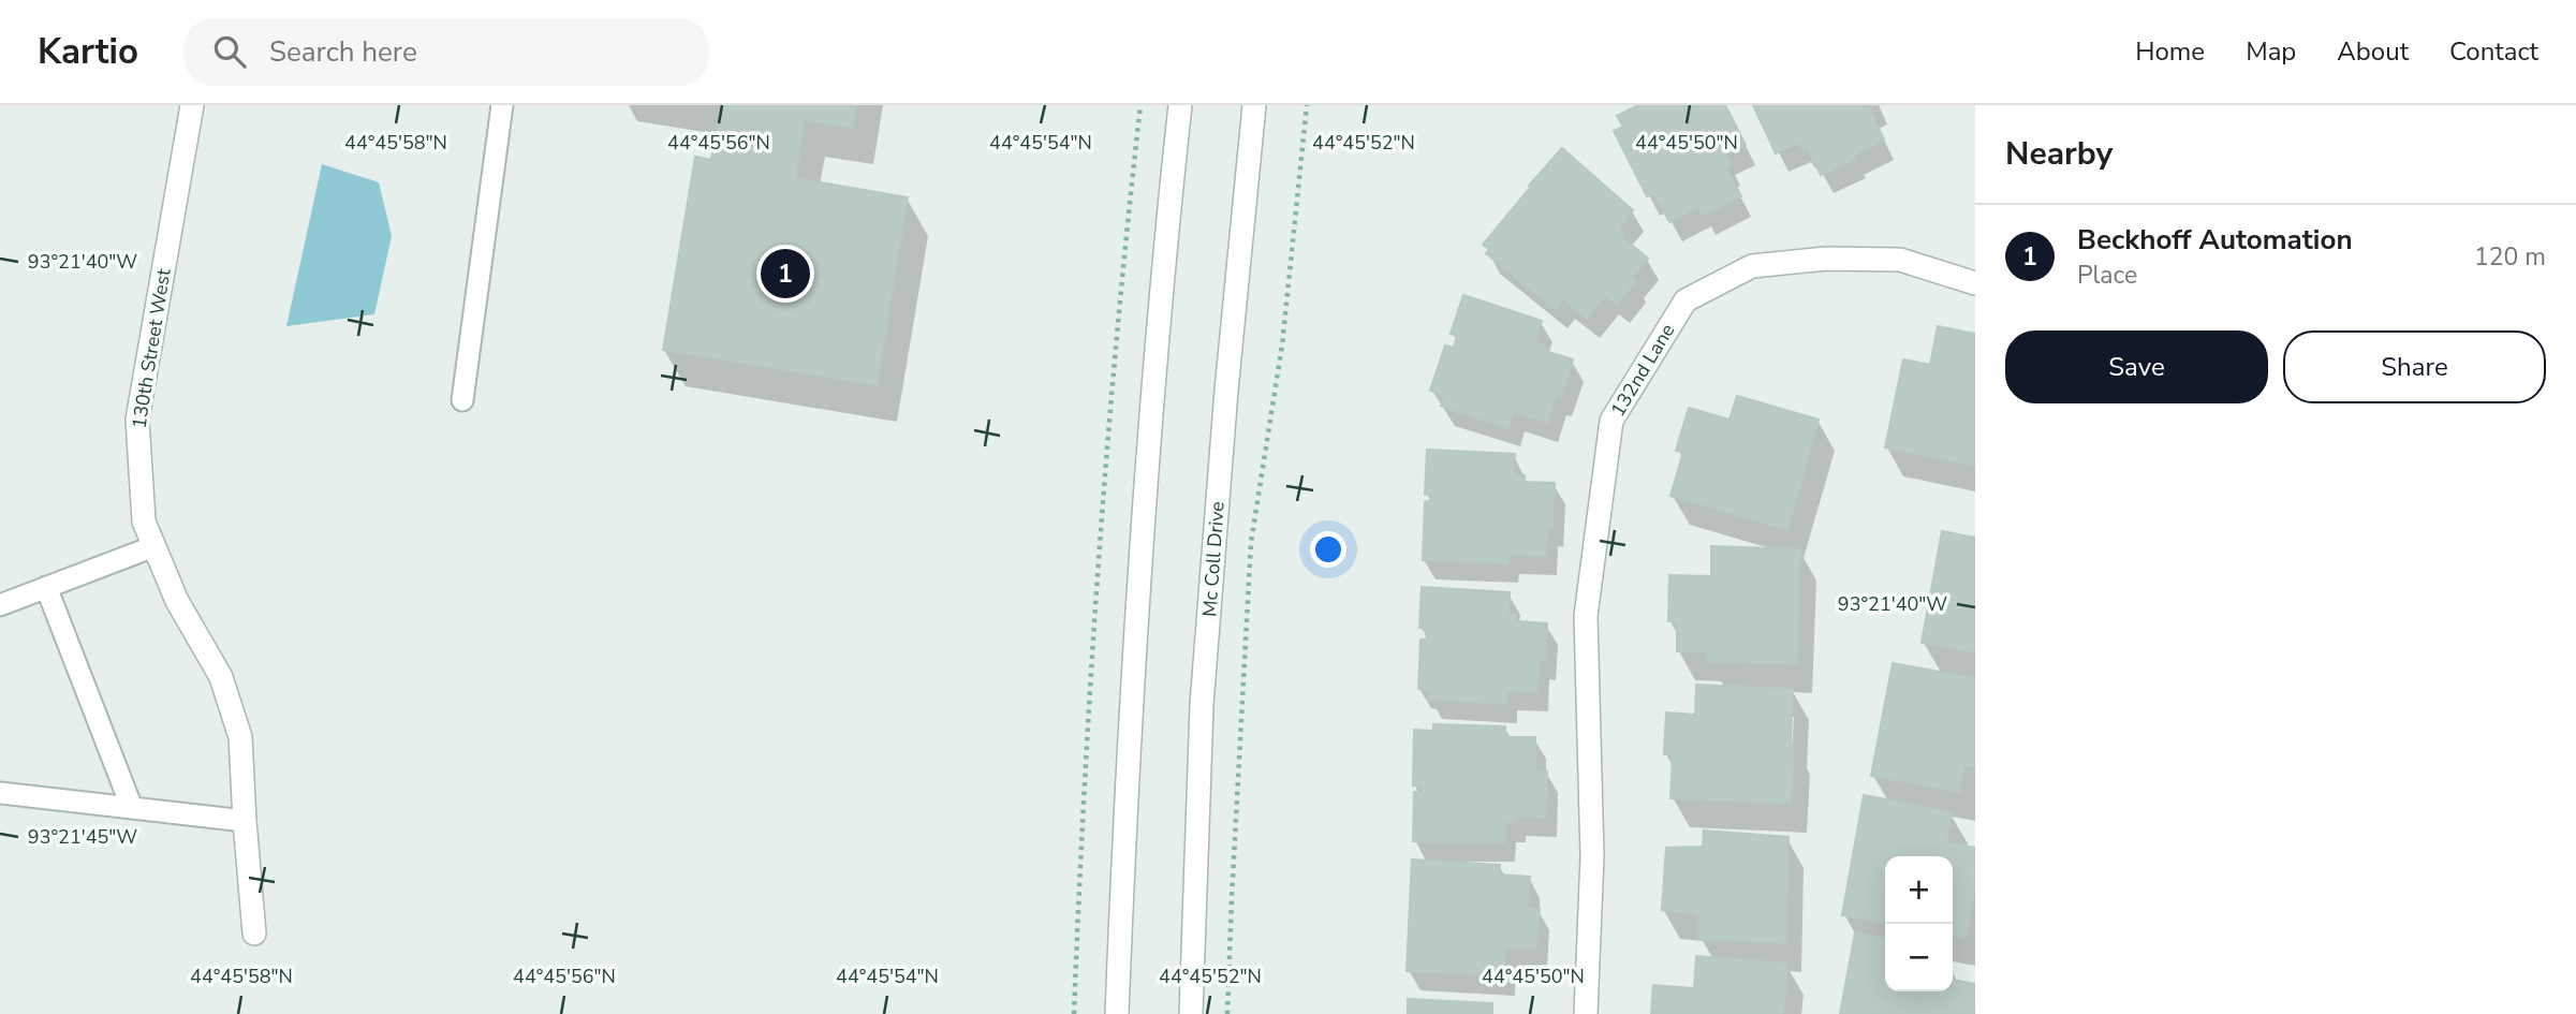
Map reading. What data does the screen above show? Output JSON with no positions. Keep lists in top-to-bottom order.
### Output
{
  "streets": {
    "street": ["130th Street West", "132nd Lane", "Mc Coll Drive"]
  },
  "page": {
    "header": "Kartio",
    "search": "Search here",
    "nav": [
      "Home",
      "Map",
      "About",
      "Contact"
    ],
    "heading": "Nearby",
    "list": [
      {
        "mark": "1",
        "name": "Beckhoff Automation",
        "note": "Place",
        "value": "120 m"
      }
    ],
    "pins": "1",
    "buttons": ["Save", "Share"],
    "map_buttons": ["+", "−"]
  },
  "coordinates": [
    "44°45'56\"N",
    "44°45'54\"N",
    "44°45'52\"N",
    "44°45'58\"N",
    "44°45'50\"N",
    "93°21'40\"W",
    "93°21'45\"W"
  ]
}
